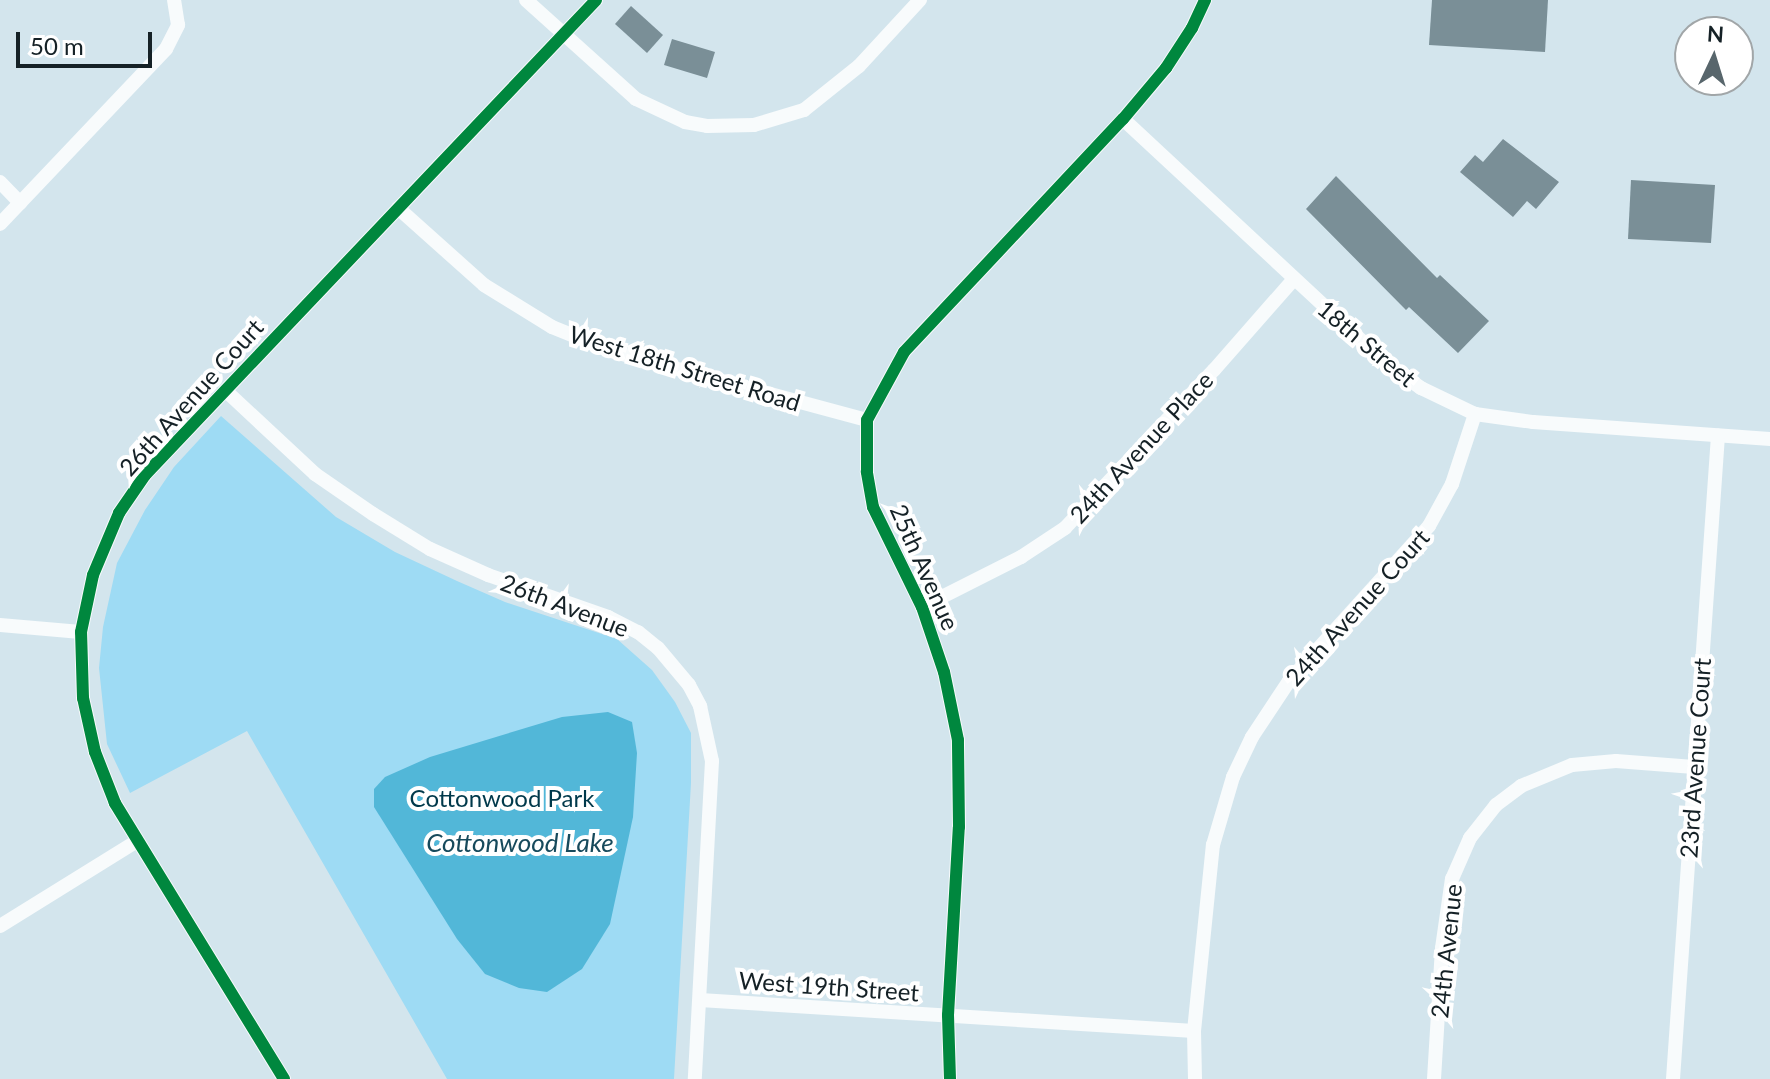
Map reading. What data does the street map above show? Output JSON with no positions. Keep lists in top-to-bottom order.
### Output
{
  "streets": {
    "street": [
      "18th Street",
      "West 18th Street Road",
      "26th Avenue Court",
      "24th Avenue Place",
      "25th Avenue",
      "26th Avenue",
      "24th Avenue Court",
      "23rd Avenue Court",
      "24th Avenue",
      "West 19th Street"
    ]
  },
  "crossings": [
    ["18th Street", "24th Avenue Place"],
    ["18th Street", "25th Avenue"],
    ["18th Street", "24th Avenue Court"],
    ["18th Street", "23rd Avenue Court"],
    ["West 18th Street Road", "26th Avenue Court"],
    ["West 18th Street Road", "25th Avenue"],
    ["26th Avenue Court", "26th Avenue"],
    ["24th Avenue Place", "25th Avenue"],
    ["25th Avenue", "West 19th Street"],
    ["26th Avenue", "West 19th Street"],
    ["24th Avenue Court", "West 19th Street"],
    ["23rd Avenue Court", "24th Avenue"]
  ],
  "water": ["Cottonwood Lake"],
  "parks": ["Cottonwood Park"],
  "scale_bar": "50 m",
  "north": "top"
}
